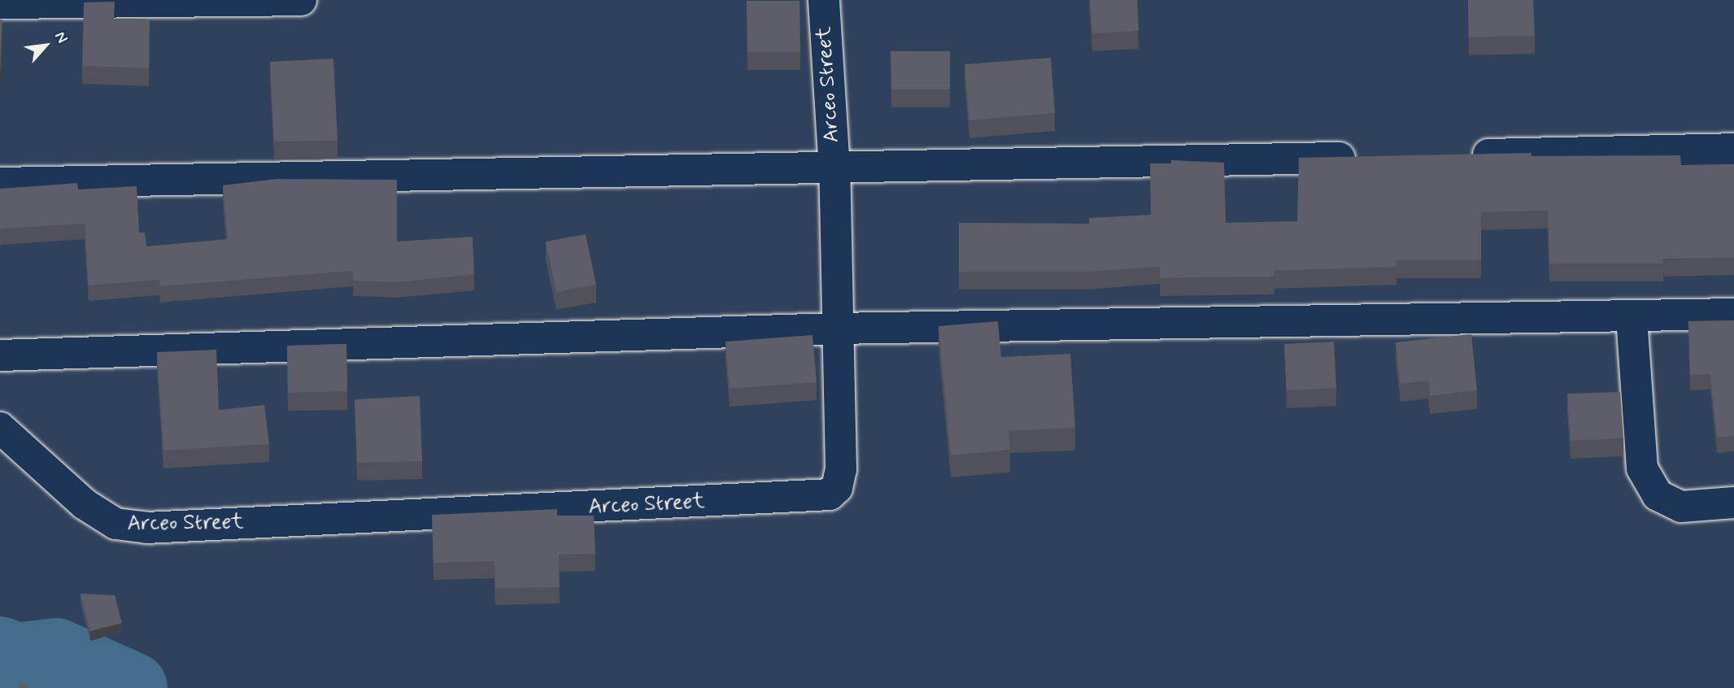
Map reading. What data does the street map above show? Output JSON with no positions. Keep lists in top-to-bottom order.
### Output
{
  "streets": {
    "street": ["Arceo Street"]
  },
  "north": "top right"
}
